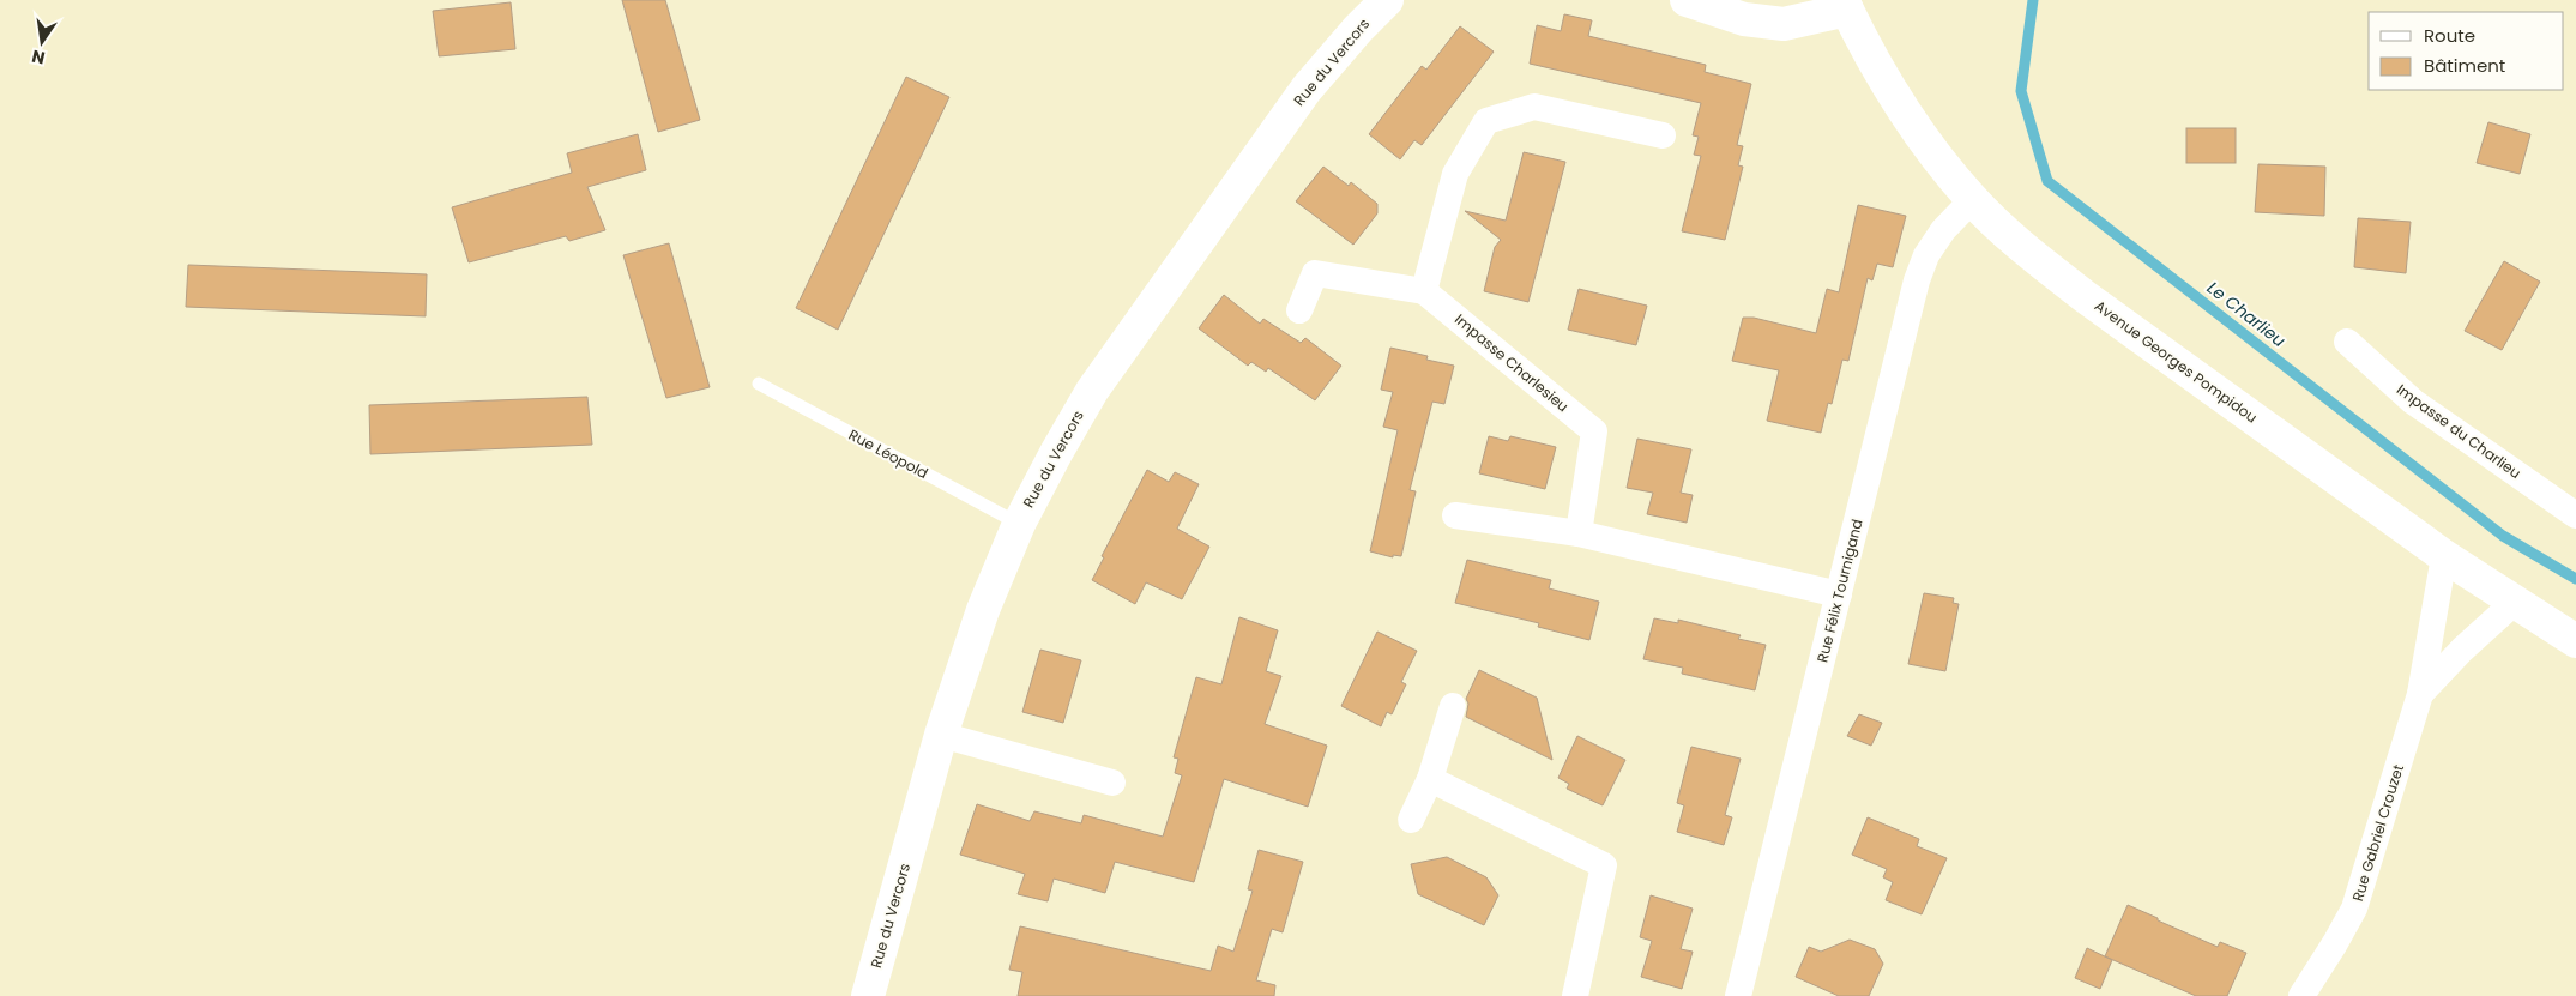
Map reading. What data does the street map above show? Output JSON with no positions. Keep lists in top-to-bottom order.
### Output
{
  "streets": {
    "street": [
      "Rue du Vercors",
      "Avenue Georges Pompidou",
      "Impasse Charlesieu",
      "Impasse du Charlieu",
      "Rue Félix Tournigand",
      "Rue Gabriel Crouzet"
    ],
    "lane": ["Rue Léopold"]
  },
  "crossings": [
    ["Rue du Vercors", "Rue Léopold"],
    ["Avenue Georges Pompidou", "Rue Félix Tournigand"],
    ["Avenue Georges Pompidou", "Rue Gabriel Crouzet"]
  ],
  "water": ["Le Charlieu"],
  "legend": ["Route", "Bâtiment"],
  "north": "bottom"
}
